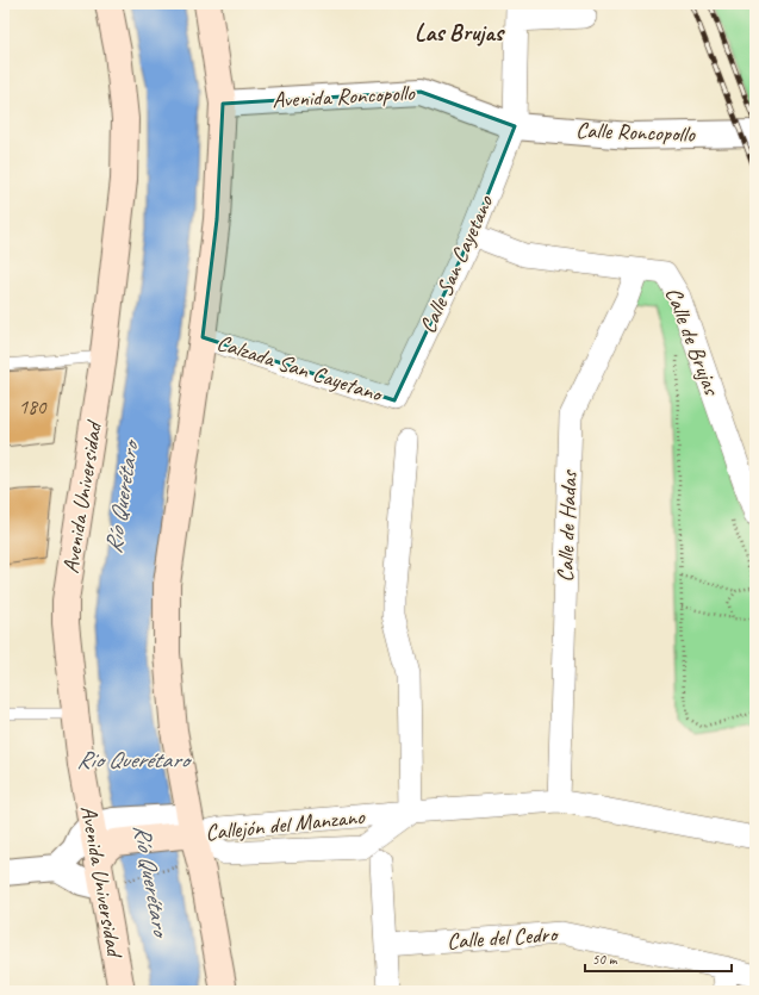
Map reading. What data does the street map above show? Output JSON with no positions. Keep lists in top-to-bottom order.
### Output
{
  "streets": {
    "main road": ["Avenida Universidad"],
    "street": [
      "Avenida Roncopollo",
      "Calle Roncopollo",
      "Calle San Cayetano",
      "Calle de Brujas",
      "Calzada San Cayetano",
      "Calle de Hadas",
      "Callejón del Manzano",
      "Calle del Cedro"
    ]
  },
  "crossings": [
    ["Avenida Roncopollo", "Calle Roncopollo"],
    ["Avenida Roncopollo", "Calle San Cayetano"],
    ["Calle Roncopollo", "Calle San Cayetano"],
    ["Calle San Cayetano", "Calle de Brujas"],
    ["Calle San Cayetano", "Calzada San Cayetano"],
    ["Calle de Brujas", "Calle de Hadas"],
    ["Calle de Hadas", "Callejón del Manzano"]
  ],
  "districts": ["Las Brujas"],
  "water": ["Río Querétaro", "Rio Querétaro"],
  "house_numbers": ["180"],
  "scale_bar": "50 m"
}
